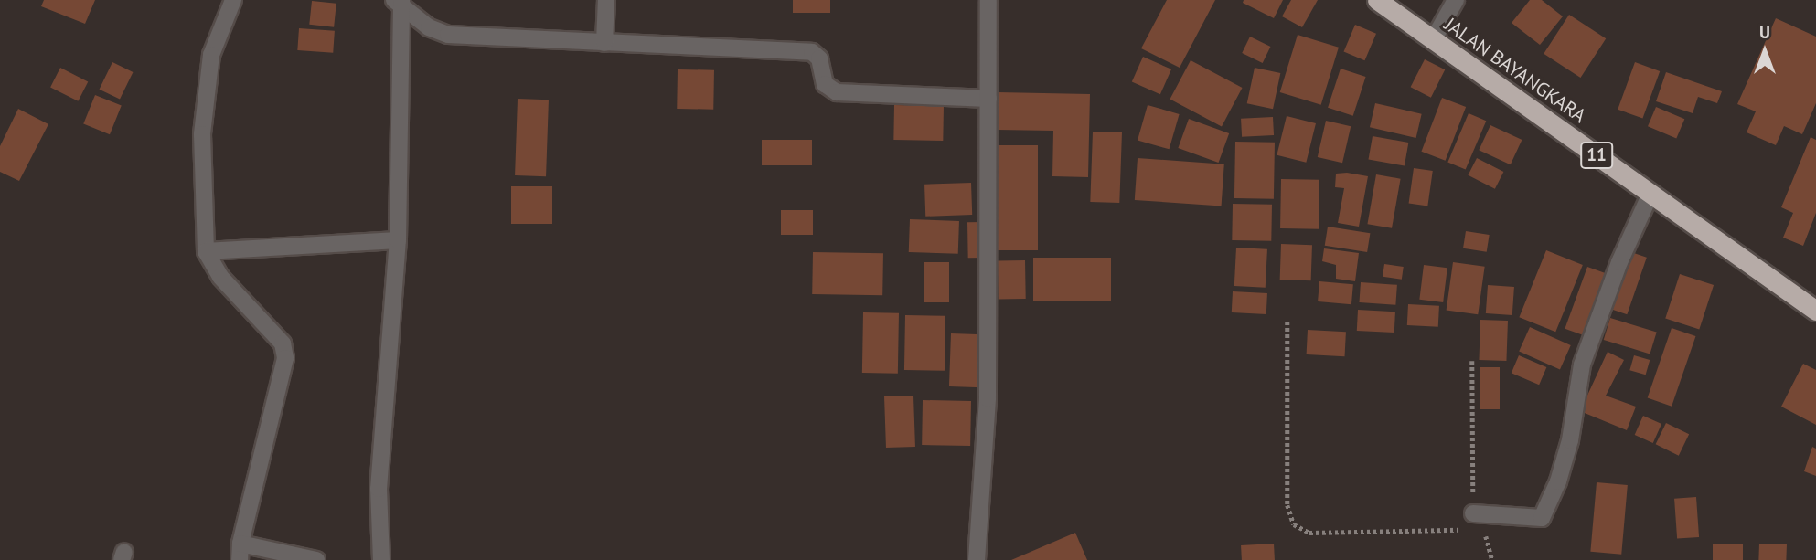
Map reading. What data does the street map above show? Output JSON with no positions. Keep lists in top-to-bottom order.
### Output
{
  "streets": {
    "highway": ["JALAN BAYANGKARA", "11"]
  },
  "north": "top"
}
